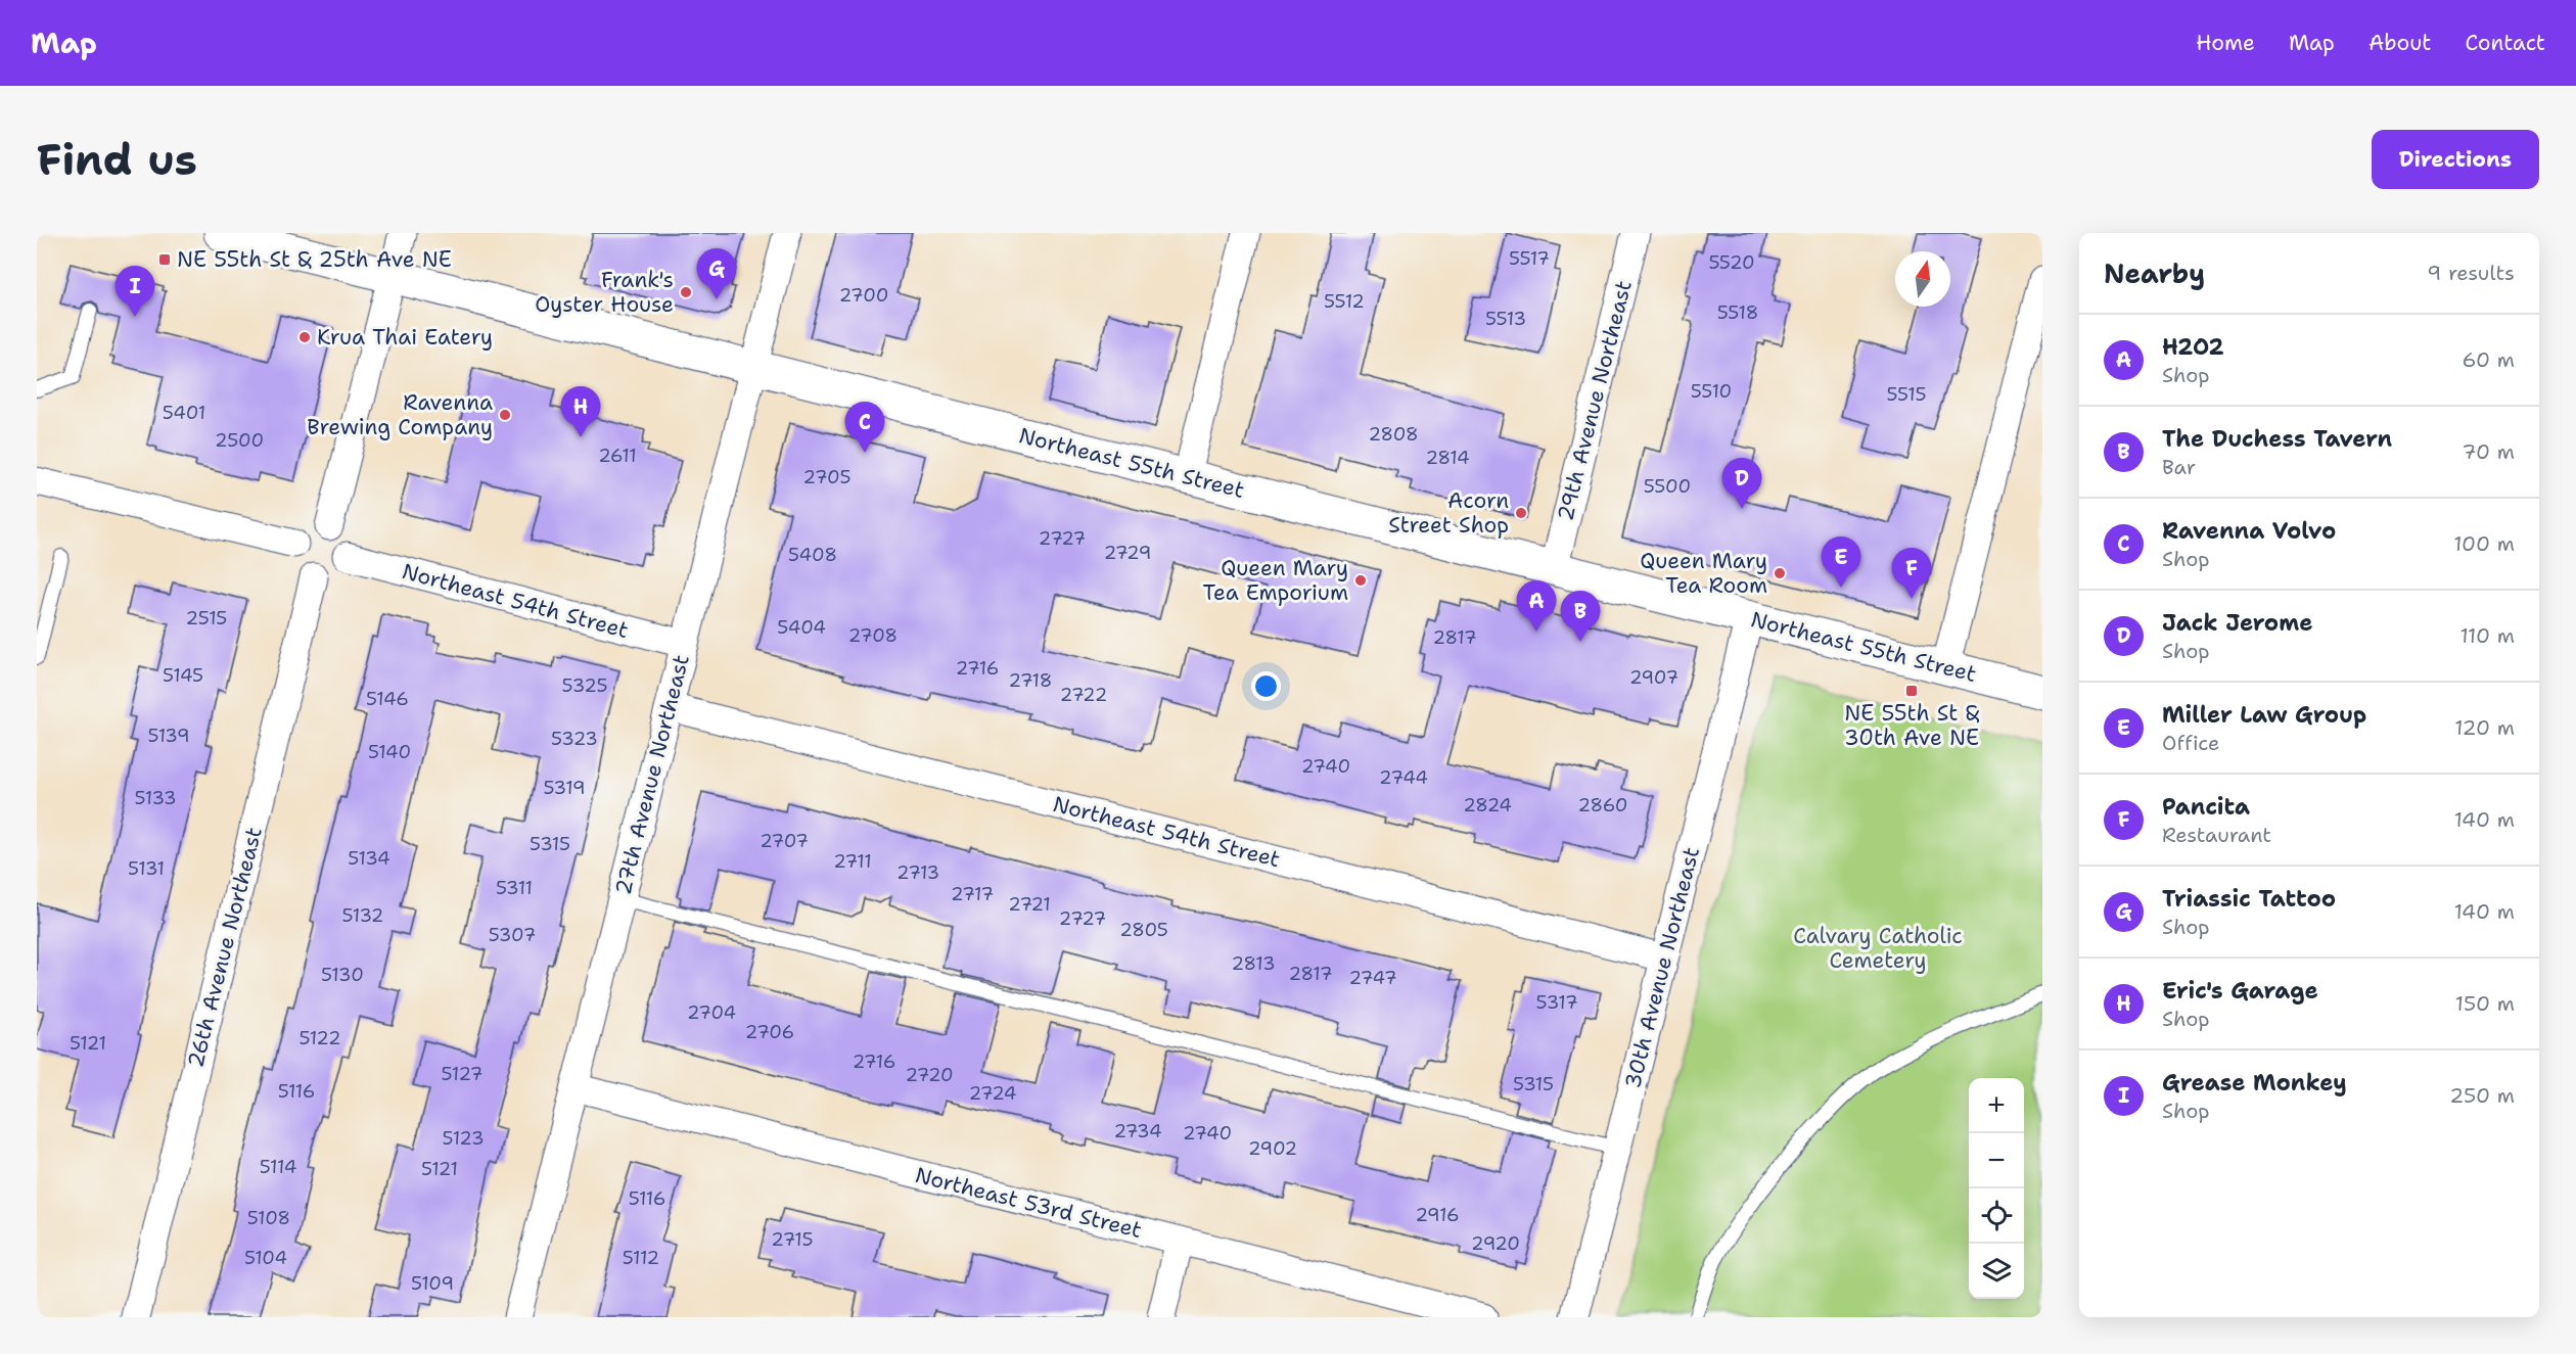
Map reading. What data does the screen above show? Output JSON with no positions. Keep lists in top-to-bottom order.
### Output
{
  "streets": {
    "main road": ["Northeast 55th Street"],
    "street": [
      "29th Avenue Northeast",
      "Northeast 54th Street",
      "27th Avenue Northeast",
      "26th Avenue Northeast",
      "30th Avenue Northeast",
      "Northeast 53rd Street"
    ]
  },
  "crossings": [
    ["29th Avenue Northeast", "Northeast 55th Street"],
    ["Northeast 55th Street", "27th Avenue Northeast"],
    ["Northeast 55th Street", "30th Avenue Northeast"],
    ["Northeast 54th Street", "27th Avenue Northeast"],
    ["Northeast 54th Street", "26th Avenue Northeast"],
    ["Northeast 54th Street", "30th Avenue Northeast"],
    ["27th Avenue Northeast", "Northeast 53rd Street"]
  ],
  "parks": ["Calvary Catholic Cemetery"],
  "places": {
    "transit": ["NE 55th St & 25th Ave NE", "NE 55th St & 30th Ave NE"],
    "other": [
      "Frank's Oyster House",
      "Krua Thai Eatery",
      "Ravenna Brewing Company",
      "Acorn Street Shop",
      "Queen Mary Tea Room",
      "Queen Mary Tea Emporium"
    ]
  },
  "house_numbers": [
    "5517",
    "5520",
    "2700",
    "5512",
    "5518",
    "5513",
    "5510",
    "5515",
    "5401",
    "2808",
    "2500",
    "2611",
    "2814",
    "2705",
    "5500",
    "2727",
    "2729",
    "5408",
    "2515",
    "5404",
    "2708",
    "2817",
    "2716",
    "5145",
    "2907",
    "2718",
    "5325",
    "2722",
    "5146",
    "5139",
    "5323",
    "5140",
    "2740",
    "2744",
    "5319",
    "5133",
    "2824",
    "2860",
    "2707",
    "5315",
    "5134",
    "2711",
    "5131",
    "2713",
    "5311",
    "2717",
    "2721",
    "5132",
    "2727",
    "2805",
    "5307",
    "2813",
    "2817",
    "5130",
    "2747",
    "5317",
    "2704",
    "2706",
    "5122",
    "5121",
    "2716",
    "5127",
    "2720",
    "5315",
    "5116",
    "2724",
    "2734",
    "2740",
    "5123",
    "2902",
    "5114",
    "5121",
    "5116",
    "2916",
    "5108",
    "2715",
    "2920",
    "5104",
    "5112",
    "5109"
  ],
  "north": "top",
  "page": {
    "header": "Map",
    "nav": [
      "Home",
      "Map",
      "About",
      "Contact"
    ],
    "buttons": "Directions",
    "title": "Find us",
    "heading": ["Nearby", "9 results"],
    "pins": [
      "G",
      "I",
      "H",
      "C",
      "D",
      "E",
      "F",
      "A",
      "B"
    ],
    "list": [
      {
        "mark": "A",
        "name": "H2O2",
        "note": "Shop",
        "value": "60 m"
      },
      {
        "mark": "B",
        "name": "The Duchess Tavern",
        "note": "Bar",
        "value": "70 m"
      },
      {
        "mark": "C",
        "name": "Ravenna Volvo",
        "note": "Shop",
        "value": "100 m"
      },
      {
        "mark": "D",
        "name": "Jack Jerome",
        "note": "Shop",
        "value": "110 m"
      },
      {
        "mark": "E",
        "name": "Miller Law Group",
        "note": "Office",
        "value": "120 m"
      },
      {
        "mark": "F",
        "name": "Pancita",
        "note": "Restaurant",
        "value": "140 m"
      },
      {
        "mark": "G",
        "name": "Triassic Tattoo",
        "note": "Shop",
        "value": "140 m"
      },
      {
        "mark": "H",
        "name": "Eric's Garage",
        "note": "Shop",
        "value": "150 m"
      },
      {
        "mark": "I",
        "name": "Grease Monkey",
        "note": "Shop",
        "value": "250 m"
      }
    ],
    "map_buttons": ["+", "−"]
  }
}
